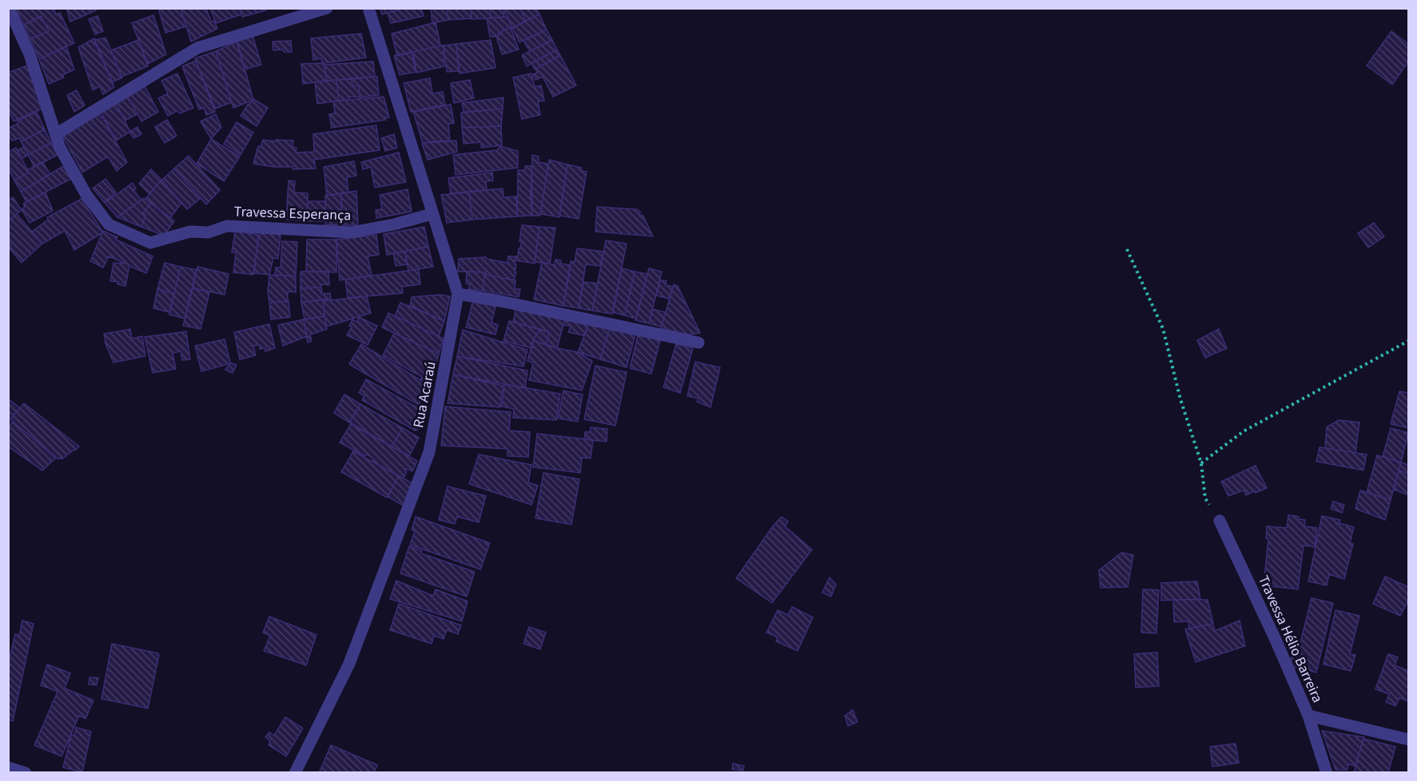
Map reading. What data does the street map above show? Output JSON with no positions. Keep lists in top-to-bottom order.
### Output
{
  "streets": {
    "street": ["Travessa Esperança", "Rua Acaraú", "Travessa Hélio Barreira"]
  },
  "crossings": [
    ["Travessa Esperança", "Rua Acaraú"]
  ]
}
